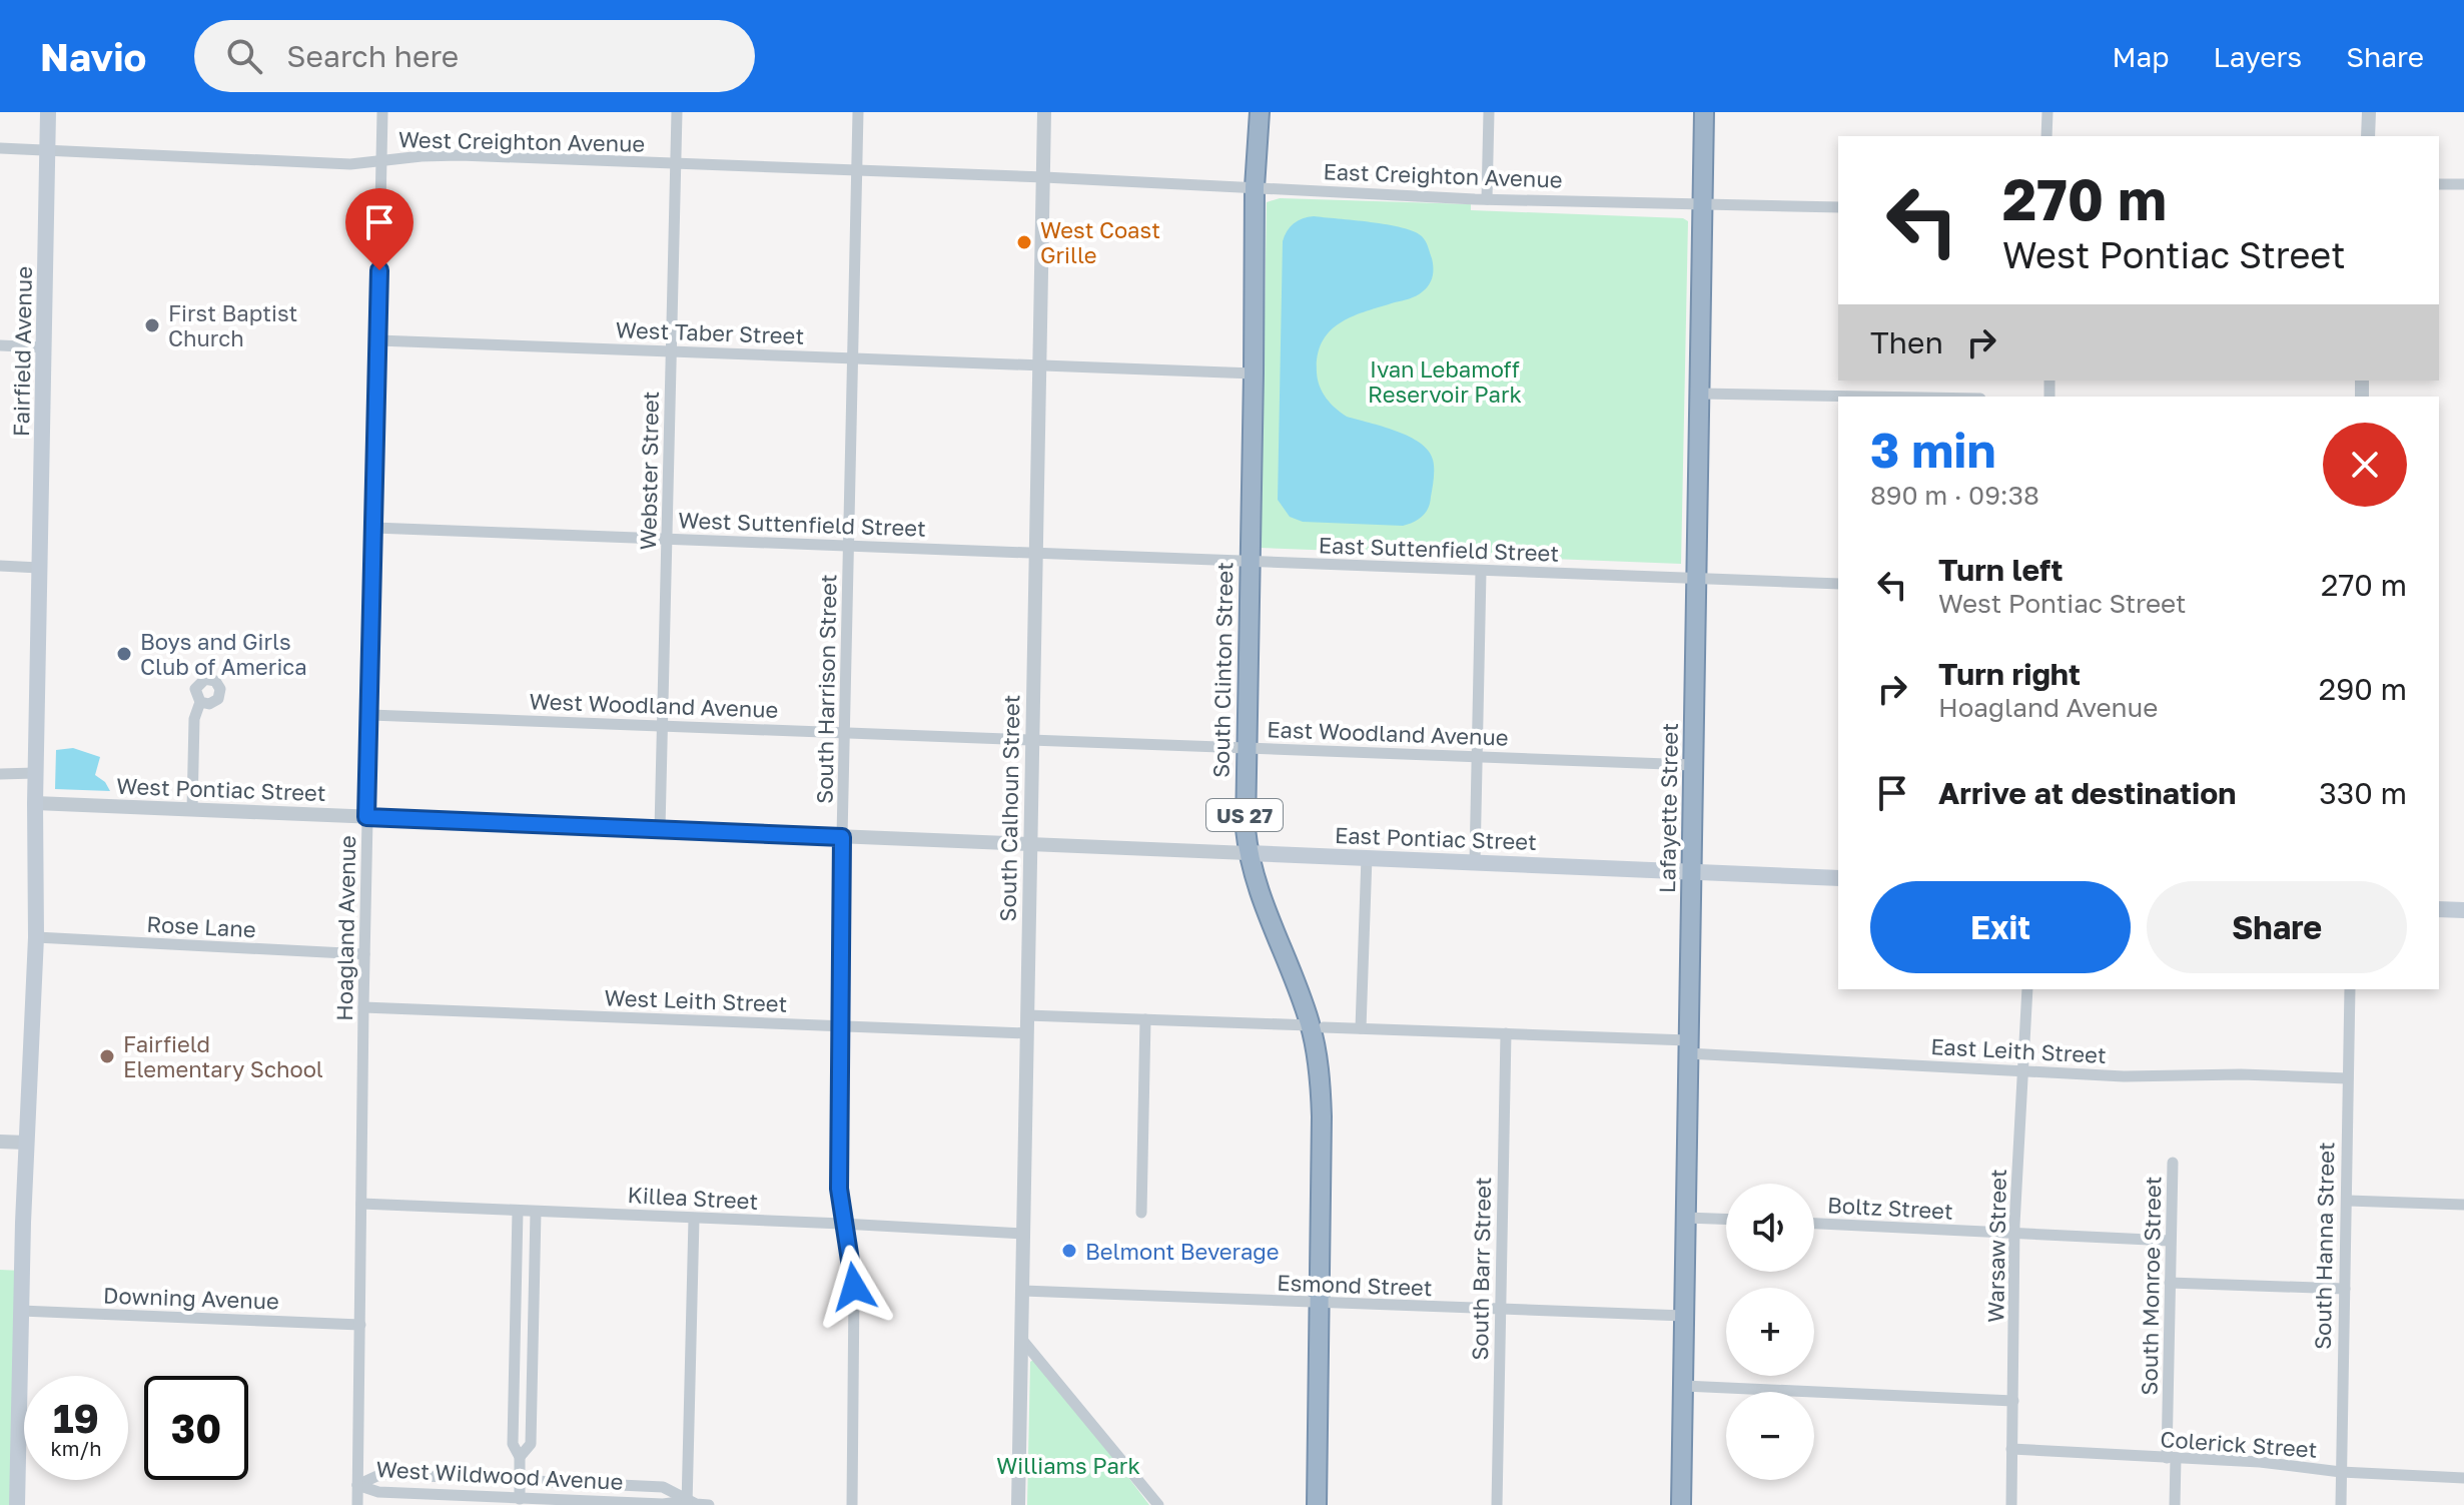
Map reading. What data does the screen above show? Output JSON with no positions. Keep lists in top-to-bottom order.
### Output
{
  "streets": {
    "highway": ["South Clinton Street", "Lafayette Street", "US 27"],
    "main road": ["Fairfield Avenue", "East Pontiac Street"],
    "street": [
      "West Creighton Avenue",
      "East Creighton Avenue",
      "West Taber Street",
      "Webster Street",
      "West Suttenfield Street",
      "East Suttenfield Street",
      "South Harrison Street",
      "West Woodland Avenue",
      "East Woodland Avenue",
      "West Pontiac Street",
      "South Calhoun Street",
      "Rose Lane",
      "Hoagland Avenue",
      "West Leith Street",
      "East Leith Street",
      "Killea Street",
      "Boltz Street",
      "Warsaw Street",
      "South Hanna Street",
      "South Barr Street",
      "Esmond Street",
      "South Monroe Street",
      "Downing Avenue",
      "Colerick Street",
      "West Wildwood Avenue"
    ]
  },
  "crossings": [
    ["West Creighton Avenue", "East Creighton Avenue"],
    ["West Creighton Avenue", "Fairfield Avenue"],
    ["West Creighton Avenue", "Webster Street"],
    ["West Creighton Avenue", "South Harrison Street"],
    ["West Creighton Avenue", "South Calhoun Street"],
    ["West Creighton Avenue", "Hoagland Avenue"],
    ["East Creighton Avenue", "South Clinton Street"],
    ["East Creighton Avenue", "South Calhoun Street"],
    ["East Creighton Avenue", "Lafayette Street"],
    ["West Taber Street", "Webster Street"],
    ["West Taber Street", "South Clinton Street"],
    ["West Taber Street", "South Harrison Street"],
    ["West Taber Street", "South Calhoun Street"],
    ["West Taber Street", "Hoagland Avenue"],
    ["Fairfield Avenue", "West Pontiac Street"],
    ["Fairfield Avenue", "Rose Lane"],
    ["Fairfield Avenue", "Downing Avenue"],
    ["Webster Street", "West Suttenfield Street"],
    ["Webster Street", "West Woodland Avenue"],
    ["Webster Street", "West Pontiac Street"],
    ["West Suttenfield Street", "East Suttenfield Street"],
    ["West Suttenfield Street", "South Harrison Street"],
    ["West Suttenfield Street", "South Calhoun Street"],
    ["West Suttenfield Street", "Hoagland Avenue"],
    ["East Suttenfield Street", "South Clinton Street"],
    ["East Suttenfield Street", "South Calhoun Street"],
    ["East Suttenfield Street", "Lafayette Street"],
    ["South Clinton Street", "East Woodland Avenue"],
    ["South Clinton Street", "East Pontiac Street"],
    ["South Clinton Street", "East Leith Street"],
    ["South Clinton Street", "Esmond Street"],
    ["South Harrison Street", "West Woodland Avenue"],
    ["South Harrison Street", "West Pontiac Street"],
    ["South Harrison Street", "West Leith Street"],
    ["South Harrison Street", "Killea Street"],
    ["West Woodland Avenue", "East Woodland Avenue"],
    ["West Woodland Avenue", "South Calhoun Street"],
    ["West Woodland Avenue", "Hoagland Avenue"],
    ["East Woodland Avenue", "South Calhoun Street"],
    ["East Woodland Avenue", "Lafayette Street"],
    ["West Pontiac Street", "South Calhoun Street"],
    ["West Pontiac Street", "East Pontiac Street"],
    ["West Pontiac Street", "Hoagland Avenue"],
    ["South Calhoun Street", "East Pontiac Street"],
    ["South Calhoun Street", "West Leith Street"],
    ["South Calhoun Street", "East Leith Street"],
    ["South Calhoun Street", "Killea Street"],
    ["South Calhoun Street", "Esmond Street"],
    ["Lafayette Street", "East Pontiac Street"],
    ["Lafayette Street", "East Leith Street"],
    ["Lafayette Street", "Esmond Street"],
    ["Rose Lane", "Hoagland Avenue"],
    ["Hoagland Avenue", "West Leith Street"],
    ["Hoagland Avenue", "Killea Street"],
    ["Hoagland Avenue", "Downing Avenue"],
    ["Hoagland Avenue", "West Wildwood Avenue"],
    ["East Leith Street", "Warsaw Street"],
    ["East Leith Street", "South Hanna Street"],
    ["East Leith Street", "South Barr Street"],
    ["Boltz Street", "Warsaw Street"],
    ["Boltz Street", "South Monroe Street"],
    ["Warsaw Street", "Colerick Street"],
    ["South Hanna Street", "Colerick Street"],
    ["South Barr Street", "Esmond Street"],
    ["South Monroe Street", "Colerick Street"]
  ],
  "parks": ["Ivan Lebamoff Reservoir Park", "Williams Park"],
  "places": [
    "West Coast Grille",
    "First Baptist Church",
    "Boys and Girls Club of America",
    "Fairfield Elementary School",
    "Belmont Beverage"
  ],
  "page": {
    "header": "Navio",
    "search": "Search here",
    "nav": ["Map", "Layers", "Share"],
    "turn": ["270 m", "West Pontiac Street"],
    "then": "Then",
    "heading": ["3 min", "890 m · 09:38"],
    "list": [
      {
        "name": "Turn left",
        "note": "West Pontiac Street",
        "value": "270 m"
      },
      {
        "name": "Turn right",
        "note": "Hoagland Avenue",
        "value": "290 m"
      },
      {
        "name": "Arrive at destination",
        "value": "330 m"
      }
    ],
    "buttons": ["Exit", "Share"],
    "map_buttons": ["+", "−"],
    "speed": "19 km/h",
    "limit": "30"
  }
}
